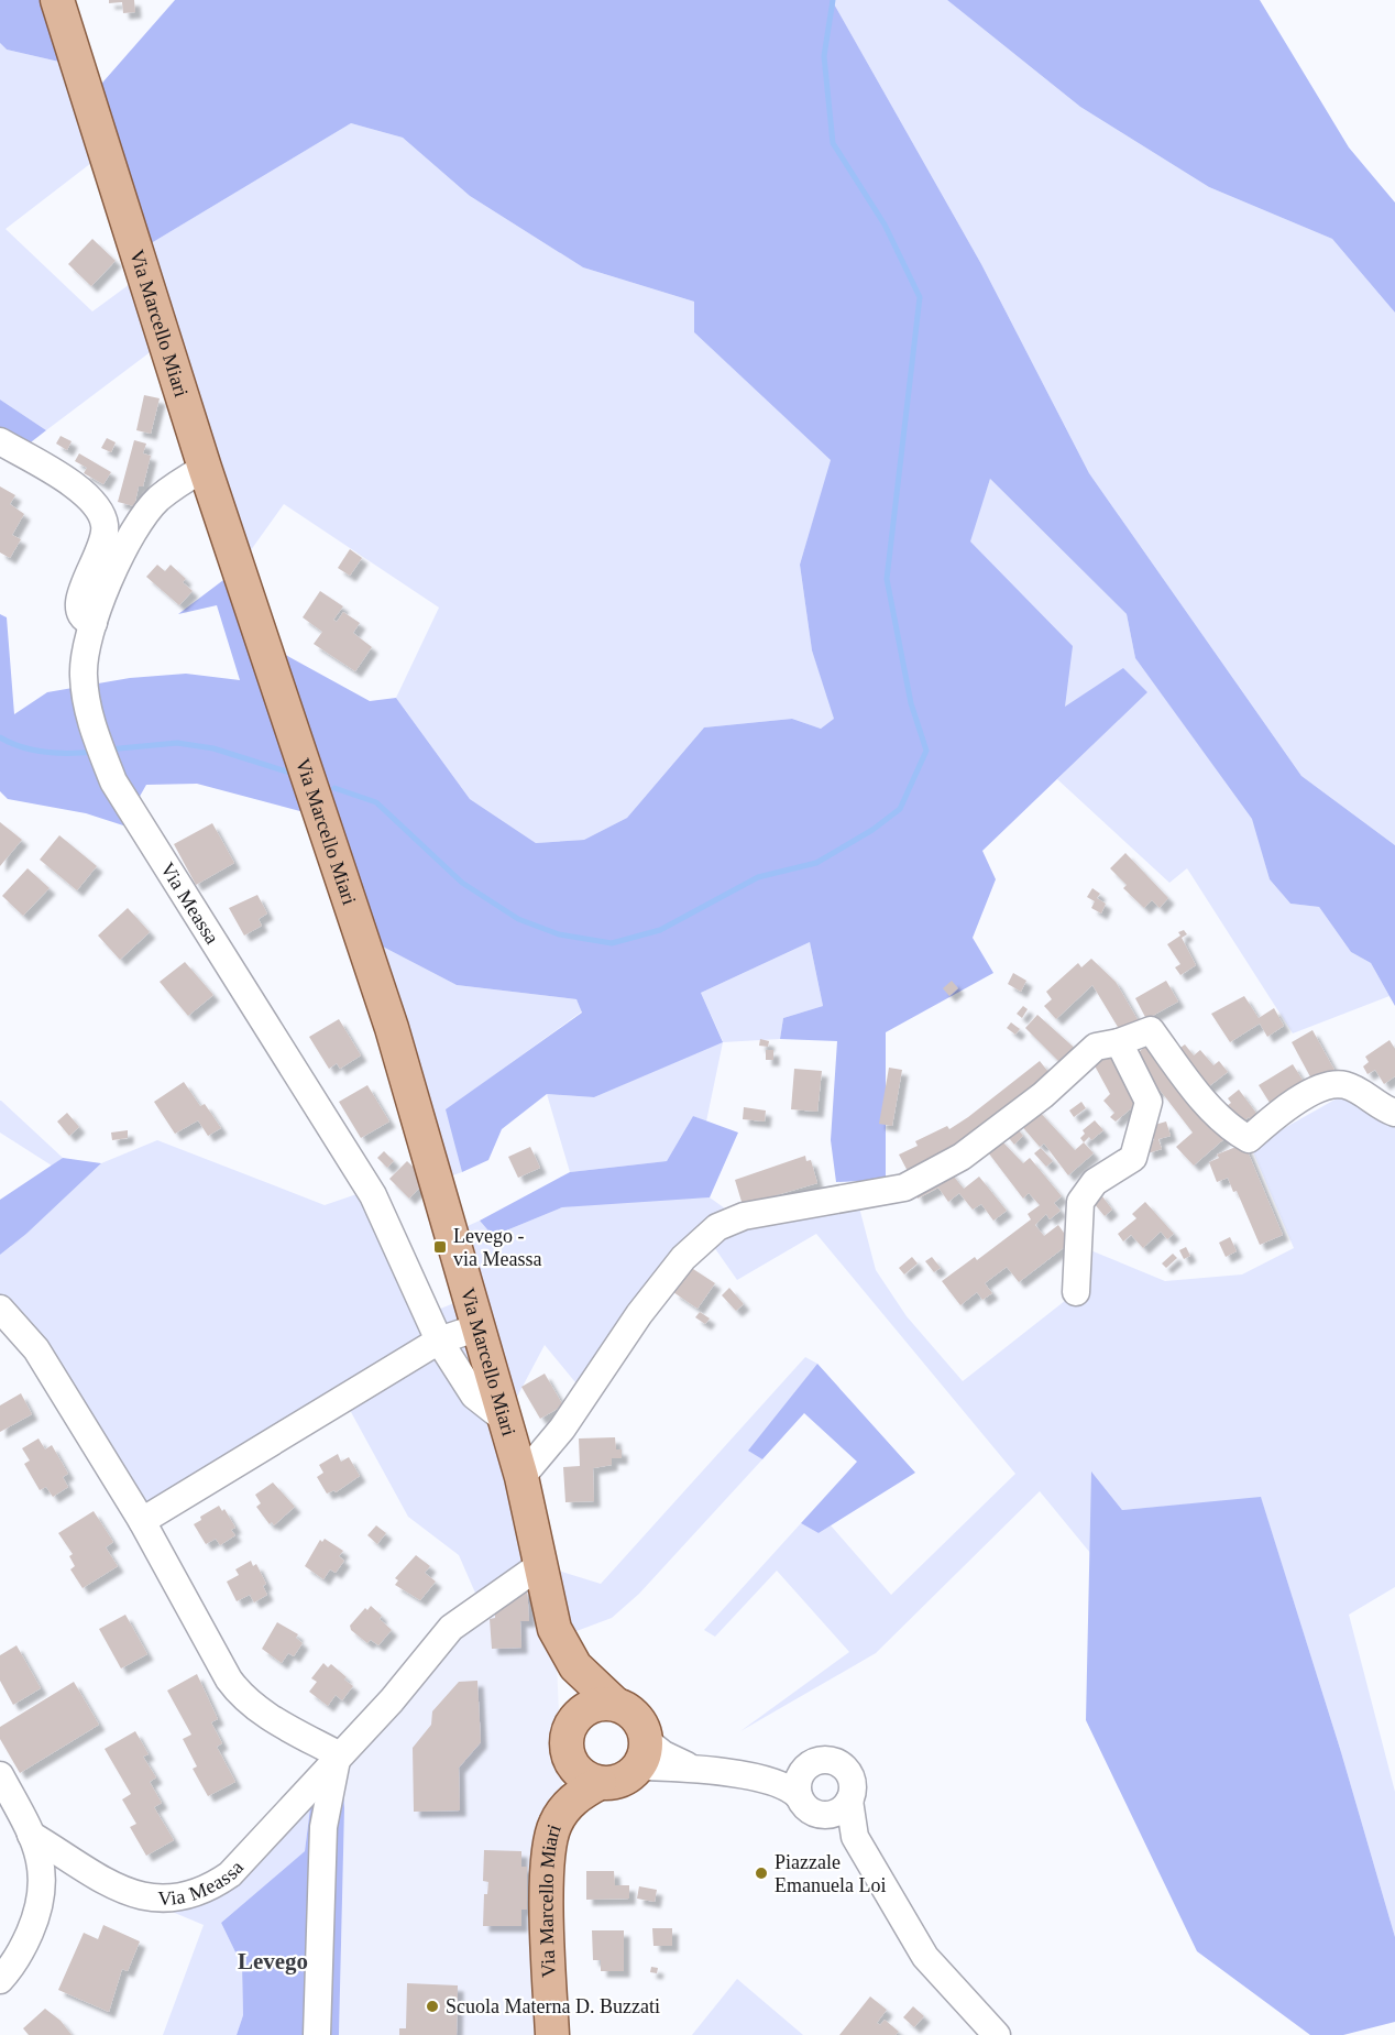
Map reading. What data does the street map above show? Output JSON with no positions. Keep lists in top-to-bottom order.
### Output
{
  "streets": {
    "main road": ["Via Marcello Miari"],
    "street": ["Via Meassa"]
  },
  "crossings": [
    ["Via Marcello Miari", "Via Meassa"]
  ],
  "districts": ["Levego"],
  "places": {
    "transit": ["Levego - via Meassa"],
    "other": ["Piazzale Emanuela Loi", "Scuola Materna D. Buzzati"]
  }
}
